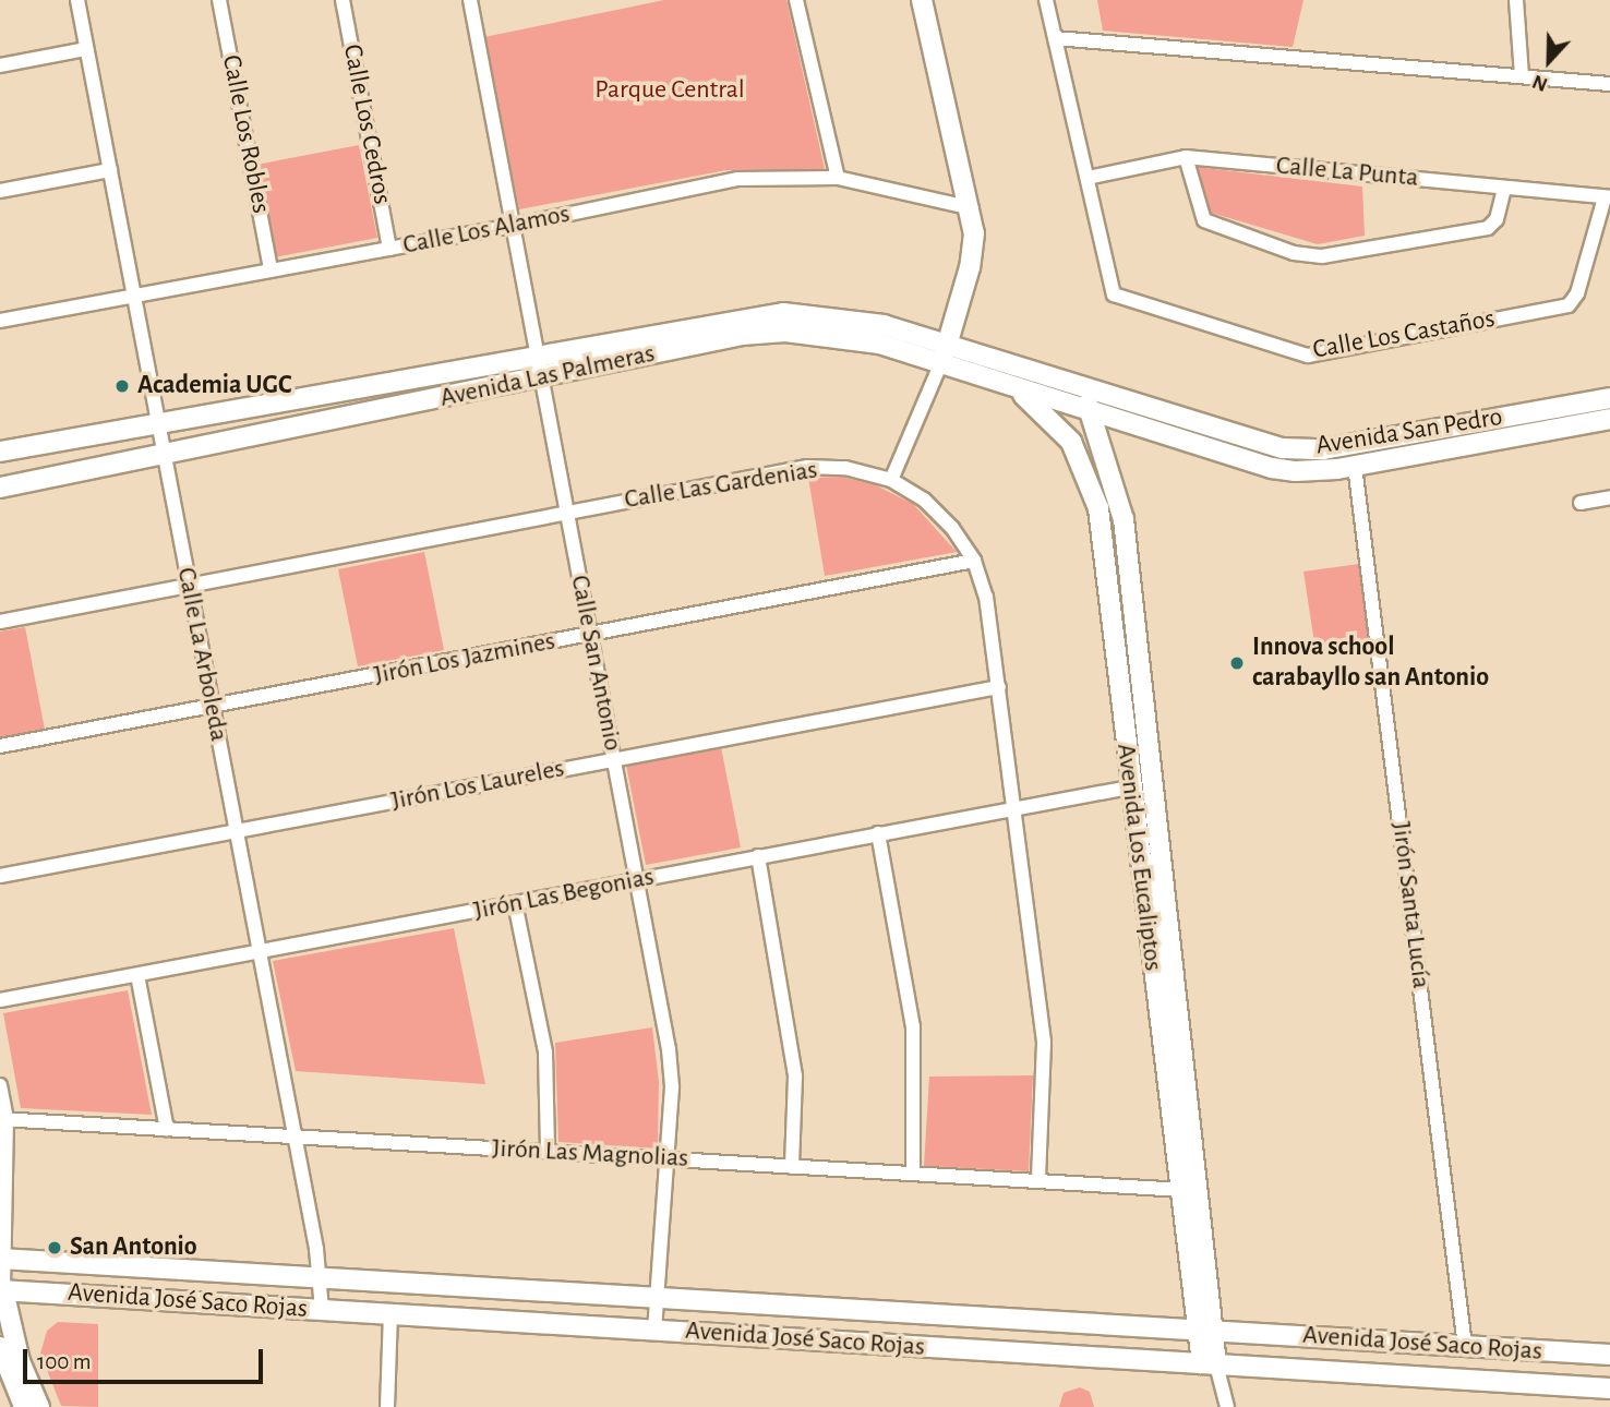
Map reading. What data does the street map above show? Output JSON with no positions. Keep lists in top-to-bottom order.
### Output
{
  "streets": {
    "street": [
      "Calle Los Cedros",
      "Calle Los Robles",
      "Calle La Punta",
      "Calle Los Alamos",
      "Calle Los Castaños",
      "Avenida Las Palmeras",
      "Avenida San Pedro",
      "Calle Las Gardenias",
      "Calle La Arboleda",
      "Jirón Los Jazmines",
      "Calle San Antonio",
      "Jirón Los Laureles",
      "Avenida Los Eucaliptos",
      "Jirón Las Begonias",
      "Jirón Santa Lucía",
      "Jirón Las Magnolias",
      "Avenida José Saco Rojas"
    ]
  },
  "crossings": [
    ["Calle Los Cedros", "Calle Los Alamos"],
    ["Calle Los Robles", "Calle Los Alamos"],
    ["Calle La Punta", "Calle Los Castaños"],
    ["Calle Los Alamos", "Calle La Arboleda"],
    ["Calle Los Alamos", "Calle San Antonio"],
    ["Avenida Las Palmeras", "Avenida San Pedro"],
    ["Avenida Las Palmeras", "Calle La Arboleda"],
    ["Avenida Las Palmeras", "Calle San Antonio"],
    ["Avenida Las Palmeras", "Avenida Los Eucaliptos"],
    ["Avenida San Pedro", "Avenida Los Eucaliptos"],
    ["Avenida San Pedro", "Jirón Santa Lucía"],
    ["Calle Las Gardenias", "Calle La Arboleda"],
    ["Calle Las Gardenias", "Jirón Los Jazmines"],
    ["Calle Las Gardenias", "Calle San Antonio"],
    ["Calle Las Gardenias", "Jirón Los Laureles"],
    ["Calle Las Gardenias", "Jirón Las Begonias"],
    ["Calle Las Gardenias", "Jirón Las Magnolias"],
    ["Calle La Arboleda", "Jirón Los Jazmines"],
    ["Calle La Arboleda", "Jirón Los Laureles"],
    ["Calle La Arboleda", "Jirón Las Begonias"],
    ["Calle La Arboleda", "Jirón Las Magnolias"],
    ["Calle La Arboleda", "Avenida José Saco Rojas"],
    ["Jirón Los Jazmines", "Calle San Antonio"],
    ["Calle San Antonio", "Jirón Los Laureles"],
    ["Calle San Antonio", "Jirón Las Begonias"],
    ["Calle San Antonio", "Jirón Las Magnolias"],
    ["Calle San Antonio", "Avenida José Saco Rojas"],
    ["Avenida Los Eucaliptos", "Jirón Las Begonias"],
    ["Avenida Los Eucaliptos", "Jirón Las Magnolias"],
    ["Avenida Los Eucaliptos", "Avenida José Saco Rojas"],
    ["Jirón Santa Lucía", "Avenida José Saco Rojas"]
  ],
  "parks": ["Parque Central"],
  "places": ["Academia UGC", "Innova school carabayllo san Antonio", "San Antonio"],
  "scale_bar": "100 m",
  "north": "bottom"
}
